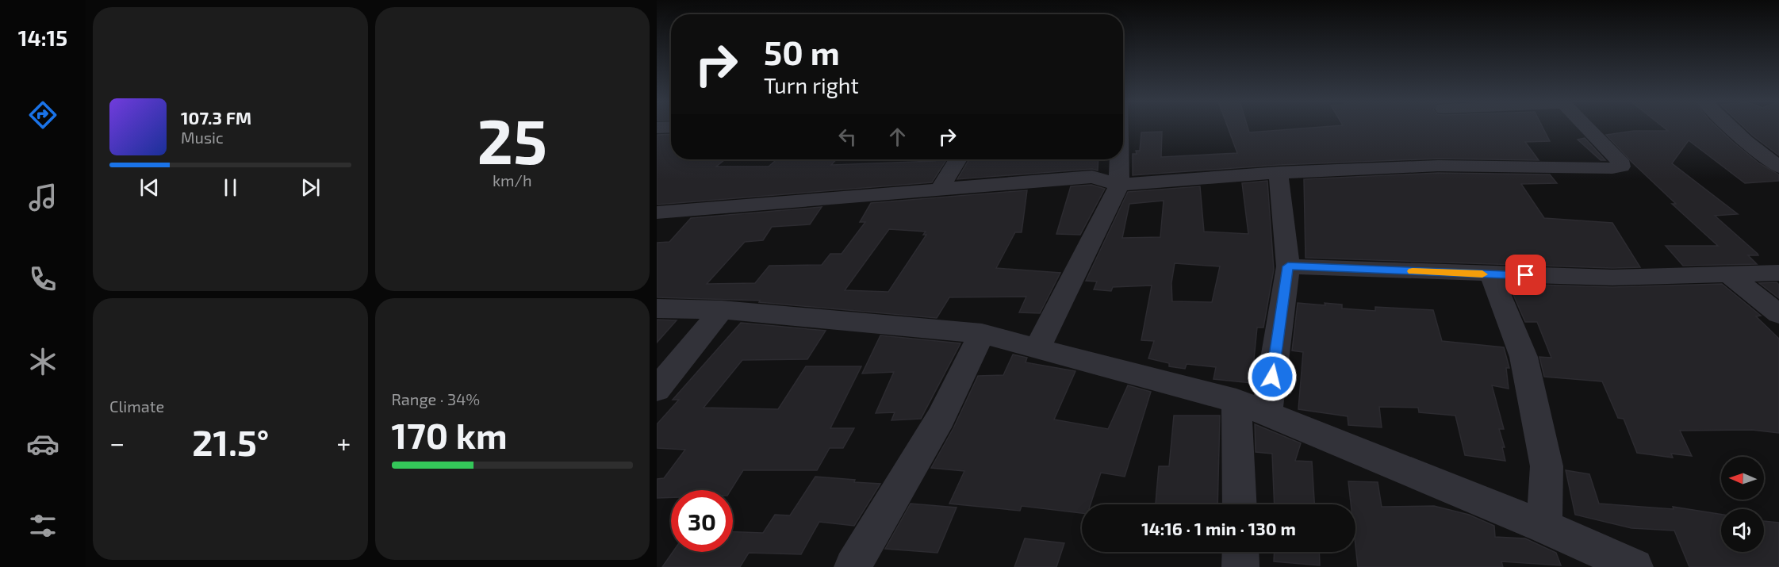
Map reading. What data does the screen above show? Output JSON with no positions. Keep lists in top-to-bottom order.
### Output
{
  "north": "left",
  "page": {
    "tabs": "14:15",
    "tile": [
      ["25", "km/h"],
      "Climate",
      ["Range · 34%", "170 km"]
    ],
    "turn": ["50 m", "Turn right"],
    "song": ["107.3 FM", "Music"],
    "heat": ["−", "21.5°", "+"],
    "limit": "30",
    "trip": "14:16 · 1 min · 130 m"
  }
}
